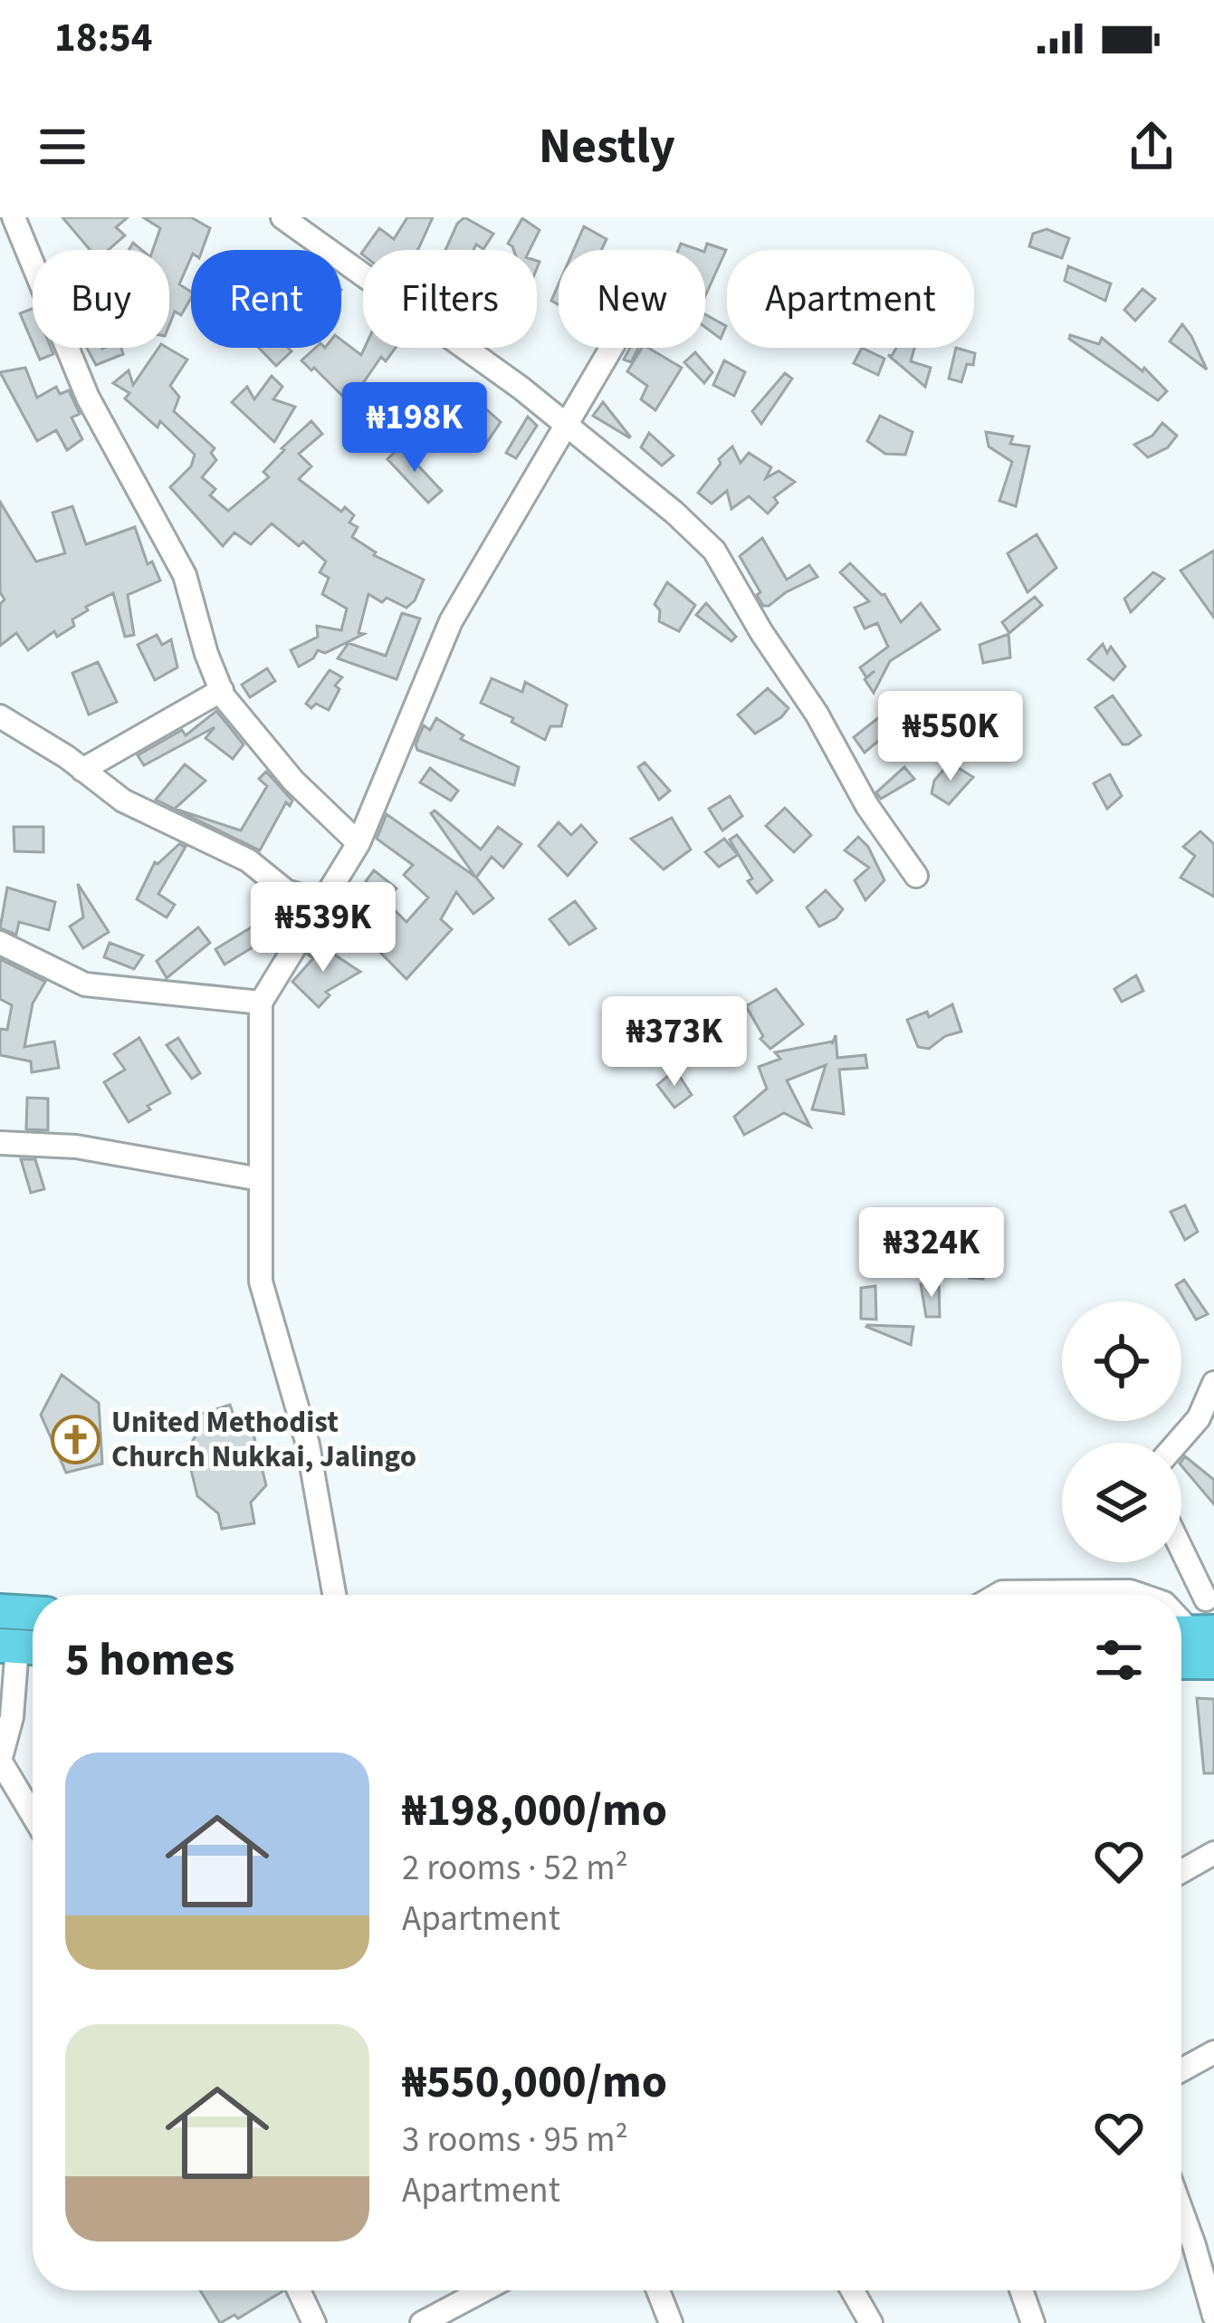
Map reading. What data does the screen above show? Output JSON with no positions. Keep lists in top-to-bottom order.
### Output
{
  "places": {
    "church": ["United Methodist Church Nukkai, Jalingo"]
  },
  "page": {
    "status": "18:54",
    "header": "Nestly",
    "chip": [
      "Buy",
      "Rent",
      "Filters",
      "New",
      "Apartment"
    ],
    "price": [
      "₦198K",
      "₦550K",
      "₦539K",
      "₦373K",
      "₦324K"
    ],
    "heading": "5 homes",
    "list": [
      {
        "name": "₦198,000/mo",
        "note": "2 rooms · 52 m² · Apartment"
      },
      {
        "name": "₦550,000/mo",
        "note": "3 rooms · 95 m² · Apartment"
      }
    ]
  }
}
